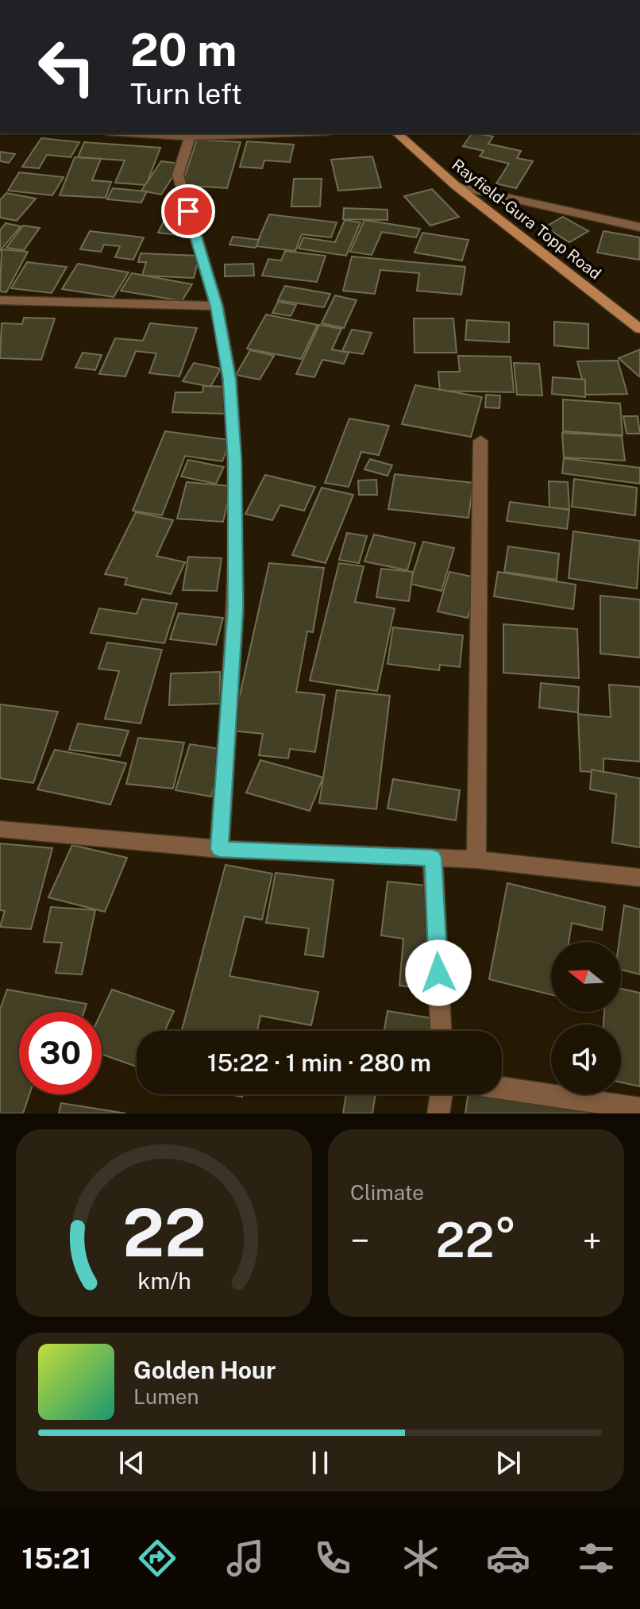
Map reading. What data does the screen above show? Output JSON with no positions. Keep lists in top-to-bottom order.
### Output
{
  "streets": {
    "street": ["Rayfield-Gura Topp Road"]
  },
  "north": "left",
  "page": {
    "turn": ["20 m", "Turn left"],
    "limit": "30",
    "trip": "15:22 · 1 min · 280 m",
    "tile": "Climate",
    "heat": ["−", "22°", "+"],
    "song": ["Golden Hour", "Lumen"],
    "tabs": "15:21",
    "gauge": ["22", "km/h"]
  }
}
